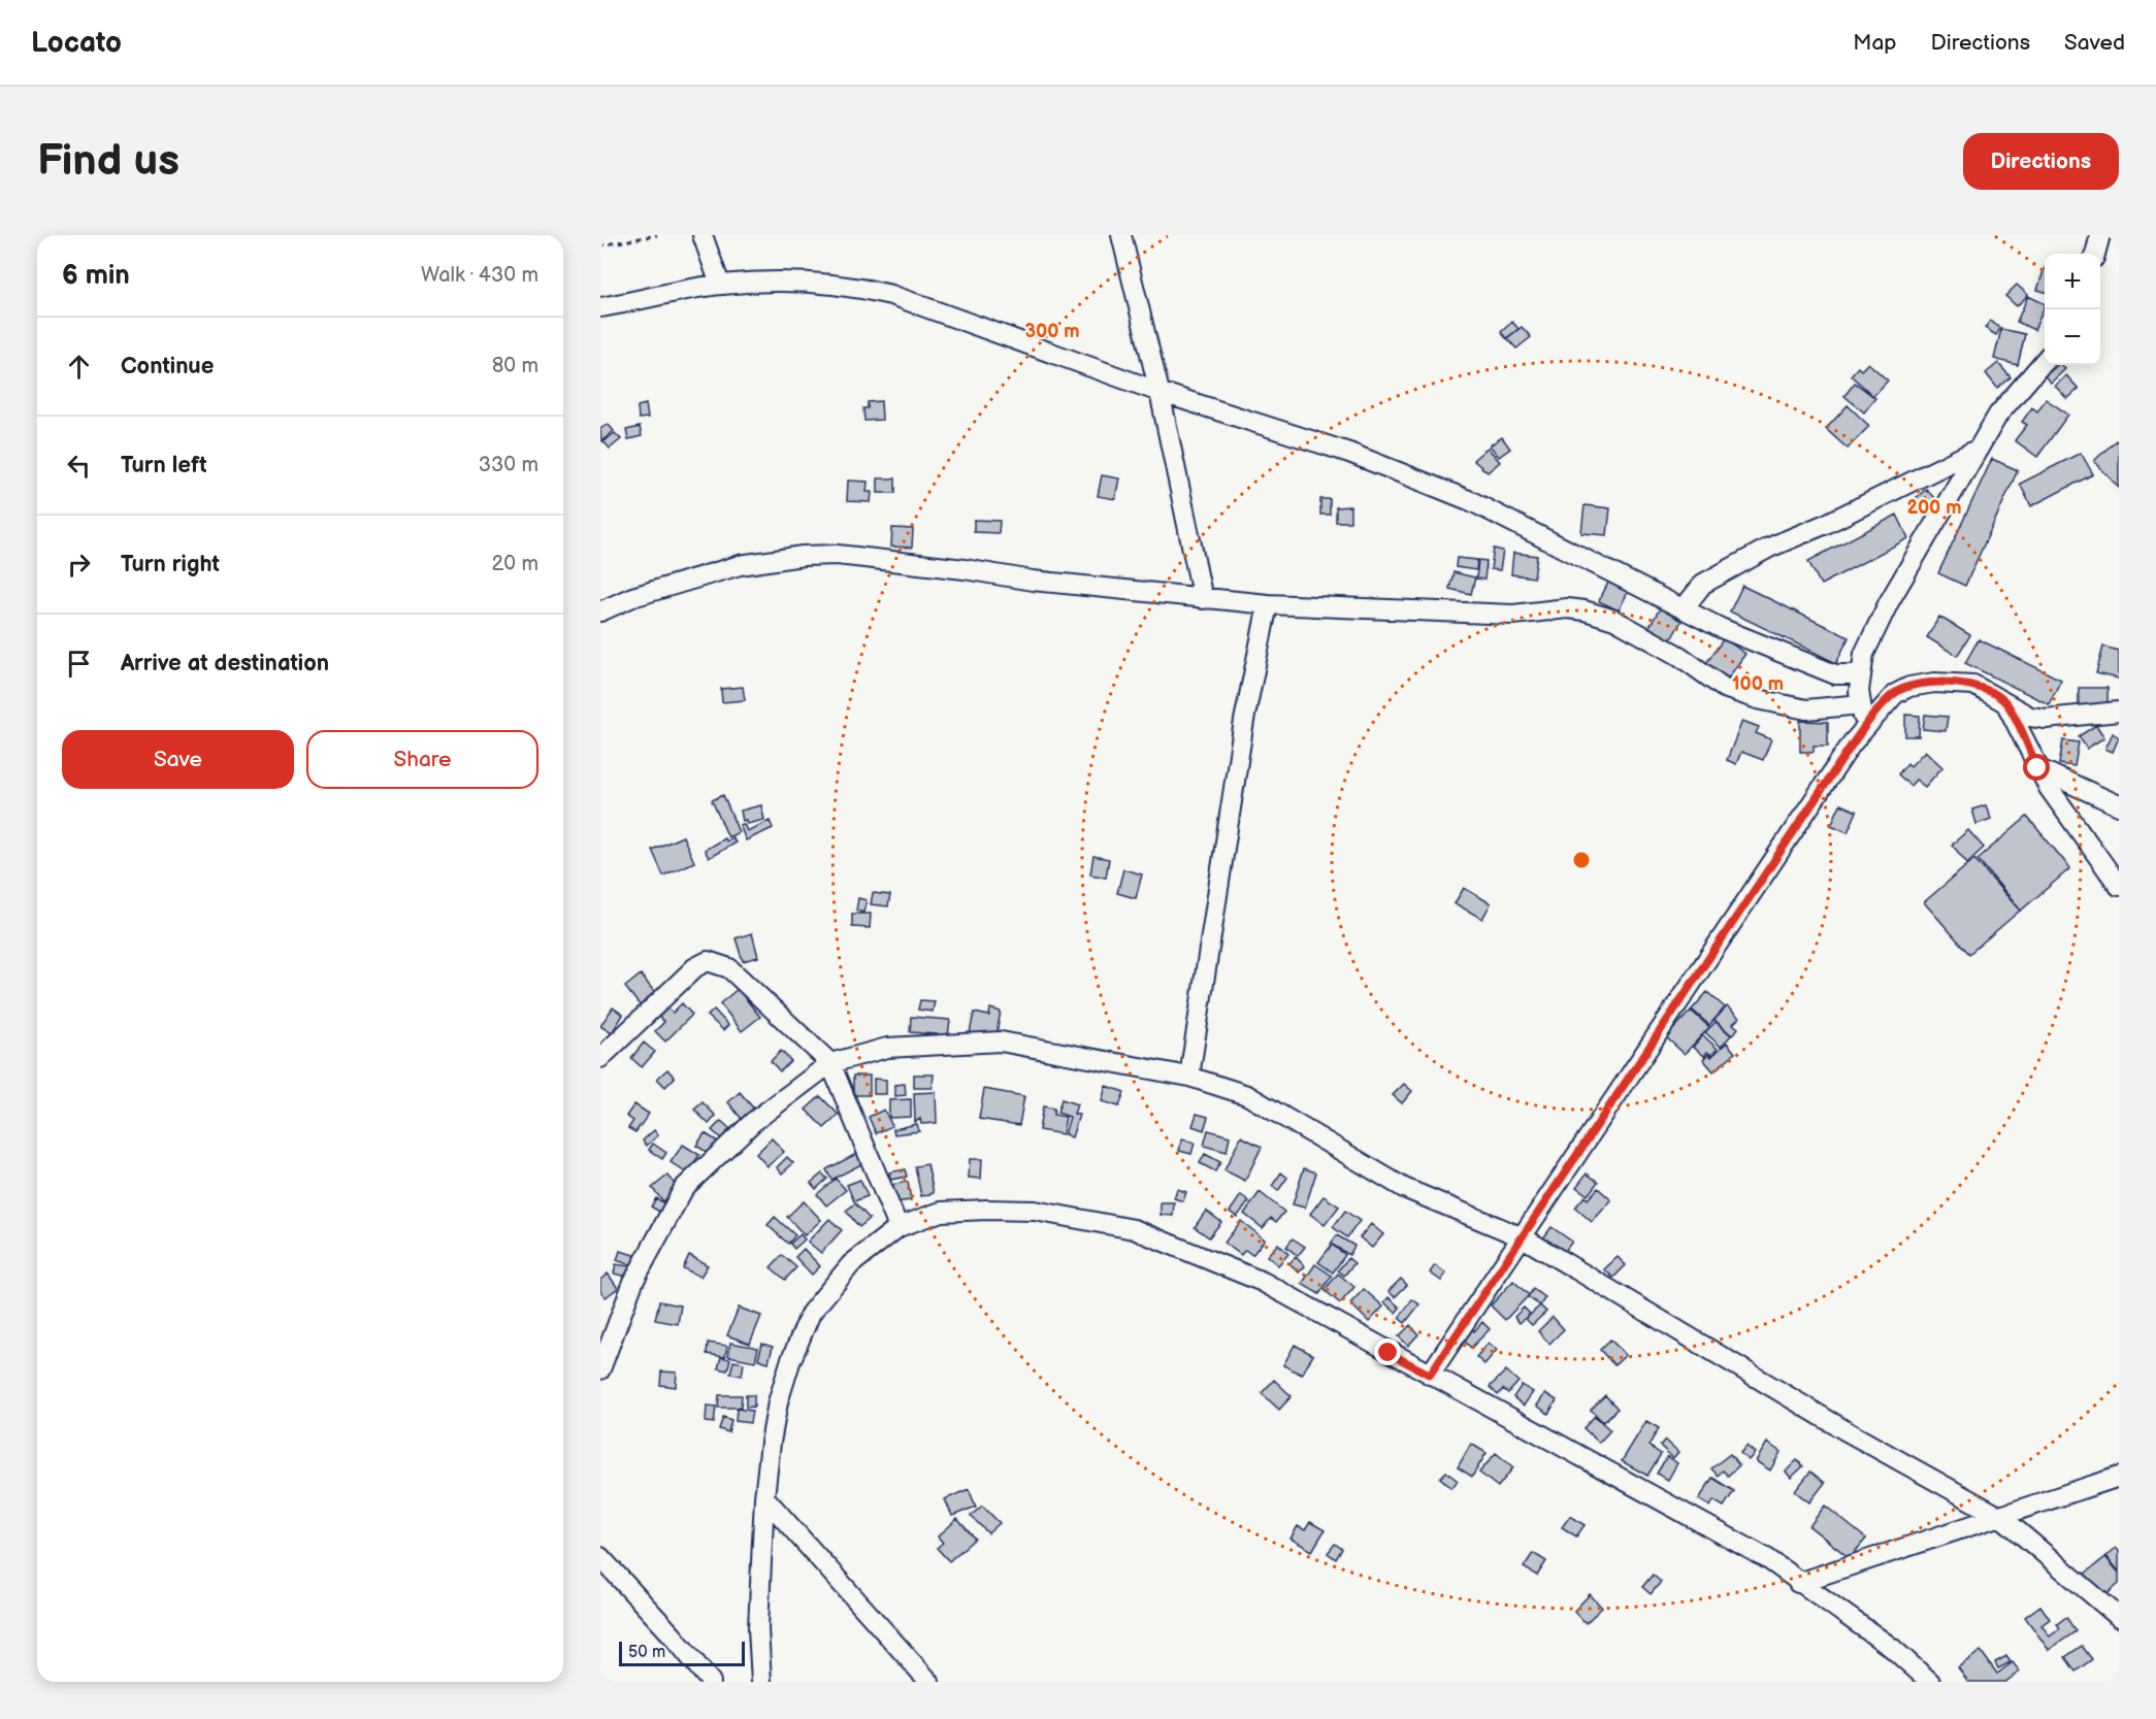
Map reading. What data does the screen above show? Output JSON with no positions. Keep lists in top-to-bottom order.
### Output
{
  "scale_bar": "50 m",
  "page": {
    "header": "Locato",
    "nav": ["Map", "Directions", "Saved"],
    "buttons": [
      "Directions",
      ["Save", "Share"]
    ],
    "title": "Find us",
    "heading": ["6 min", "Walk · 430 m"],
    "map_buttons": ["+", "−"],
    "list": [
      ["Continue", "80 m"],
      ["Turn left", "330 m"],
      ["Turn right", "20 m"],
      "Arrive at destination"
    ],
    "scale": "50 m"
  },
  "rings": ["300 m", "200 m", "100 m"]
}
